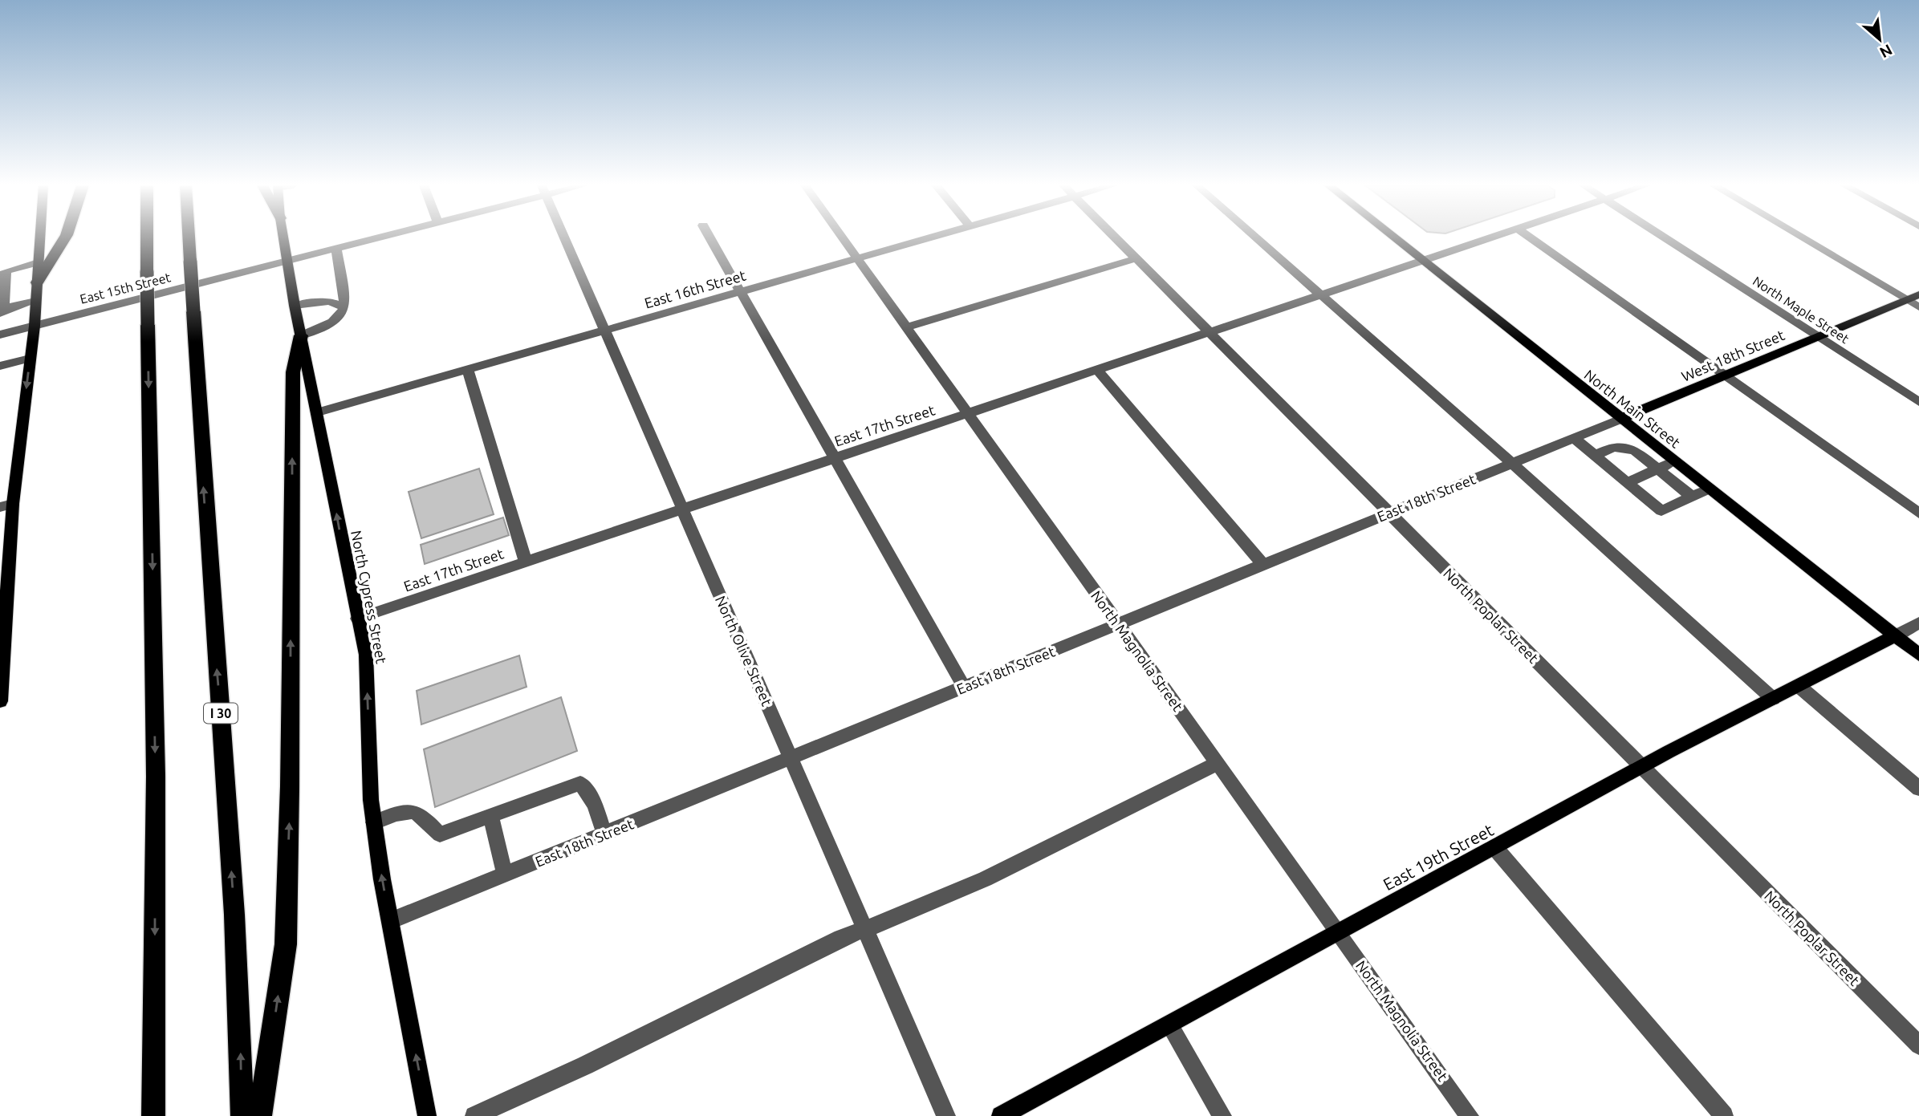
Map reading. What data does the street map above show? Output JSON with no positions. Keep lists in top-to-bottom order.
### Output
{
  "streets": {
    "highway": ["I 30"],
    "main road": [
      "West 18th Street",
      "North Main Street",
      "North Cypress Street",
      "East 19th Street"
    ],
    "street": [
      "East 15th Street",
      "East 16th Street",
      "North Maple Street",
      "East 17th Street",
      "East 18th Street",
      "North Poplar Street",
      "North Olive Street",
      "North Magnolia Street"
    ]
  },
  "crossings": [
    ["East 15th Street", "North Cypress Street"],
    ["East 16th Street", "North Cypress Street"],
    ["East 16th Street", "North Olive Street"],
    ["East 16th Street", "North Magnolia Street"],
    ["North Maple Street", "West 18th Street"],
    ["West 18th Street", "North Main Street"],
    ["West 18th Street", "East 18th Street"],
    ["North Main Street", "East 17th Street"],
    ["North Main Street", "East 18th Street"],
    ["North Main Street", "East 19th Street"],
    ["East 17th Street", "North Cypress Street"],
    ["East 17th Street", "North Poplar Street"],
    ["East 17th Street", "North Olive Street"],
    ["East 17th Street", "North Magnolia Street"],
    ["East 18th Street", "North Cypress Street"],
    ["East 18th Street", "North Poplar Street"],
    ["East 18th Street", "North Olive Street"],
    ["East 18th Street", "North Magnolia Street"],
    ["North Poplar Street", "East 19th Street"],
    ["North Magnolia Street", "East 19th Street"]
  ],
  "one_way": ["North Cypress Street"],
  "north": "bottom right"
}
